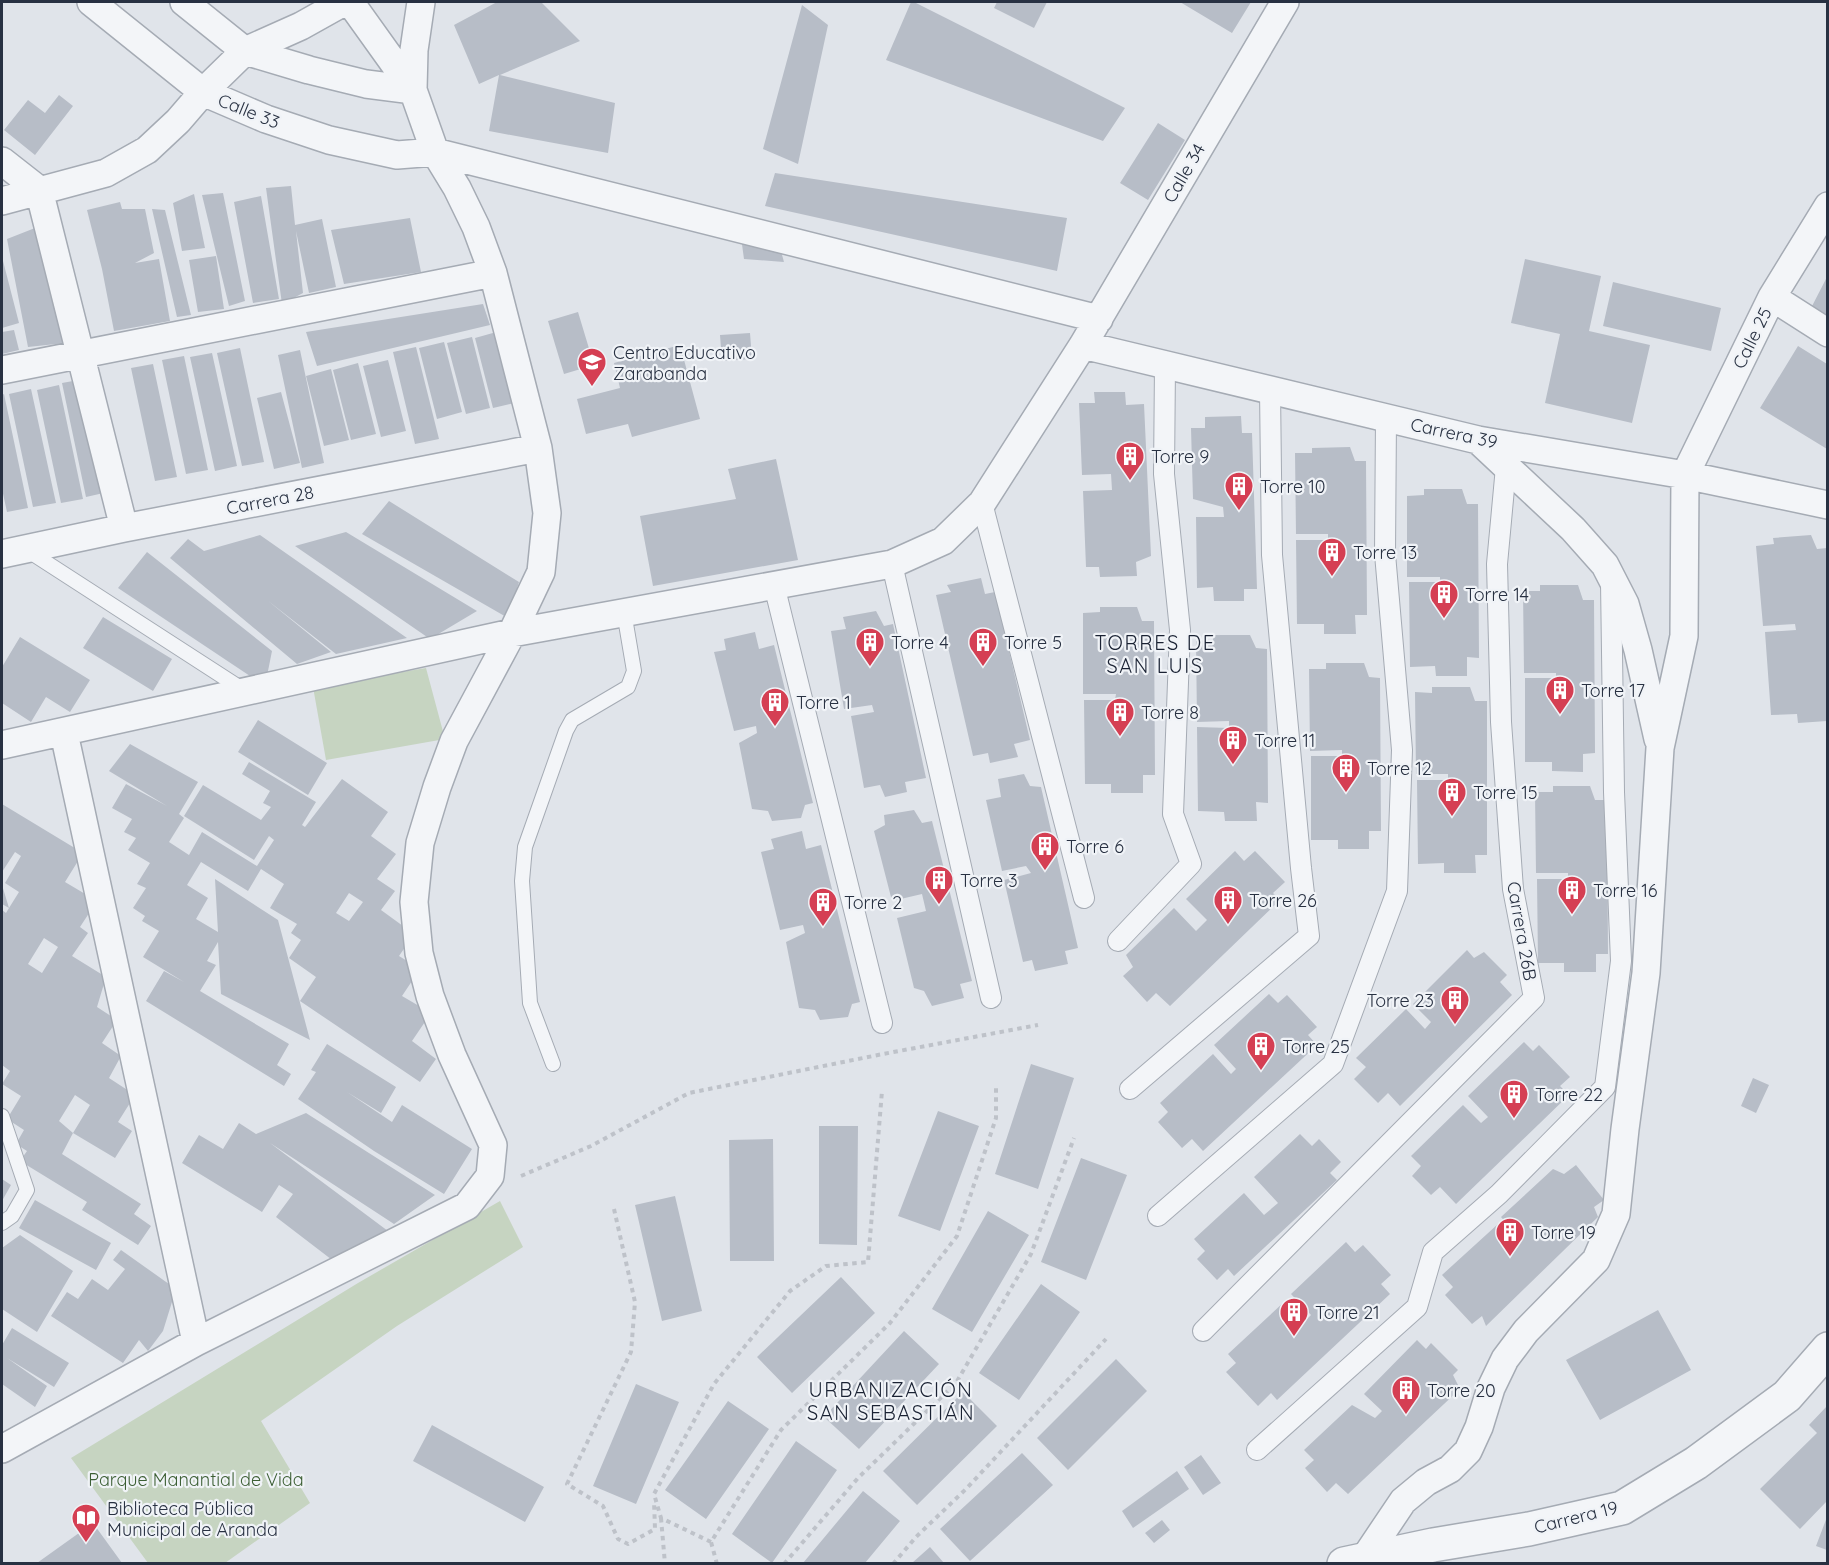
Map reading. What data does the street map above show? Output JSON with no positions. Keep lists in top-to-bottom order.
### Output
{
  "streets": {
    "street": [
      "Calle 33",
      "Calle 34",
      "Calle 25",
      "Carrera 39",
      "Carrera 28",
      "Carrera 26B",
      "Carrera 19"
    ]
  },
  "crossings": [
    ["Calle 33", "Calle 34"],
    ["Calle 34", "Carrera 39"],
    ["Calle 25", "Carrera 39"]
  ],
  "districts": ["TORRES DE SAN LUIS", "URBANIZACIÓN SAN SEBASTIÁN"],
  "parks": ["Parque Manantial de Vida"],
  "places": {
    "school or university": ["Centro Educativo Zarabanda"],
    "building": [
      "Torre 9",
      "Torre 10",
      "Torre 13",
      "Torre 14",
      "Torre 4",
      "Torre 5",
      "Torre 17",
      "Torre 1",
      "Torre 8",
      "Torre 11",
      "Torre 12",
      "Torre 15",
      "Torre 6",
      "Torre 3",
      "Torre 16",
      "Torre 26",
      "Torre 2",
      "Torre 23",
      "Torre 25",
      "Torre 22",
      "Torre 19",
      "Torre 21",
      "Torre 20"
    ],
    "library": ["Biblioteca Pública Municipal de Aranda"]
  }
}
